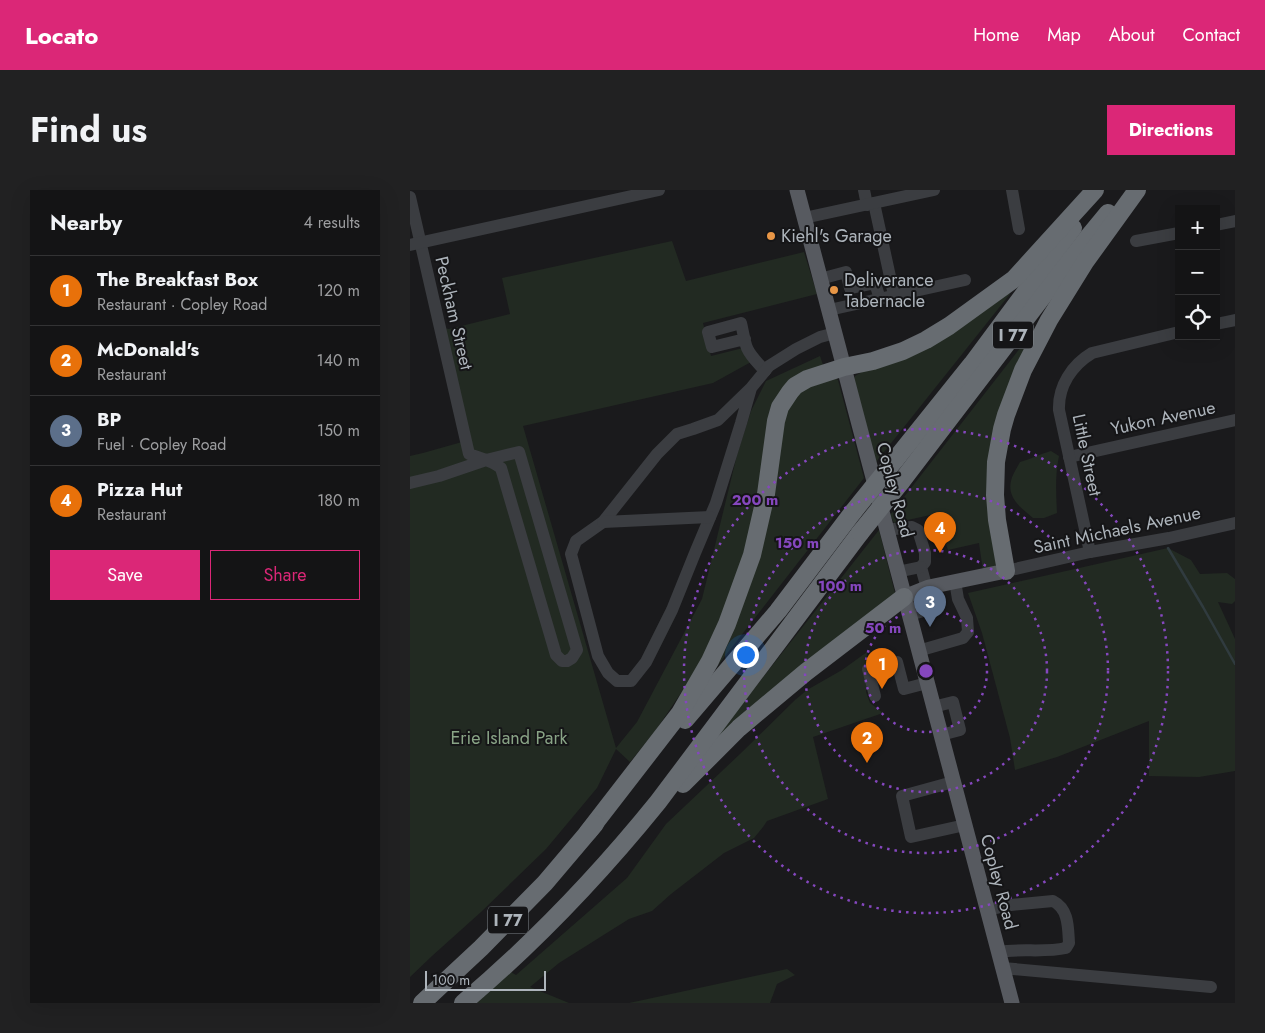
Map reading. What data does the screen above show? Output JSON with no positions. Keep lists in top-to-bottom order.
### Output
{
  "streets": {
    "highway": ["I 77"],
    "main road": ["Copley Road"],
    "street": [
      "Peckham Street",
      "Yukon Avenue",
      "Little Street",
      "Saint Michaels Avenue"
    ]
  },
  "crossings": [
    ["Yukon Avenue", "Little Street"],
    ["Little Street", "Saint Michaels Avenue"]
  ],
  "parks": ["Erie Island Park"],
  "places": ["Kiehl's Garage", "Deliverance Tabernacle"],
  "scale_bar": "100 m",
  "page": {
    "header": "Locato",
    "nav": [
      "Home",
      "Map",
      "About",
      "Contact"
    ],
    "title": "Find us",
    "buttons": [
      "Directions",
      ["Save", "Share"]
    ],
    "heading": ["Nearby", "4 results"],
    "map_buttons": ["+", "−"],
    "list": [
      {
        "mark": "1",
        "name": "The Breakfast Box",
        "note": "Restaurant · Copley Road",
        "value": "120 m"
      },
      {
        "mark": "2",
        "name": "McDonald's",
        "note": "Restaurant",
        "value": "140 m"
      },
      {
        "mark": "3",
        "name": "BP",
        "note": "Fuel · Copley Road",
        "value": "150 m"
      },
      {
        "mark": "4",
        "name": "Pizza Hut",
        "note": "Restaurant",
        "value": "180 m"
      }
    ],
    "pins": [
      "4",
      "3",
      "1",
      "2"
    ],
    "scale": "100 m"
  },
  "rings": [
    "200 m",
    "150 m",
    "100 m",
    "50 m"
  ]
}
